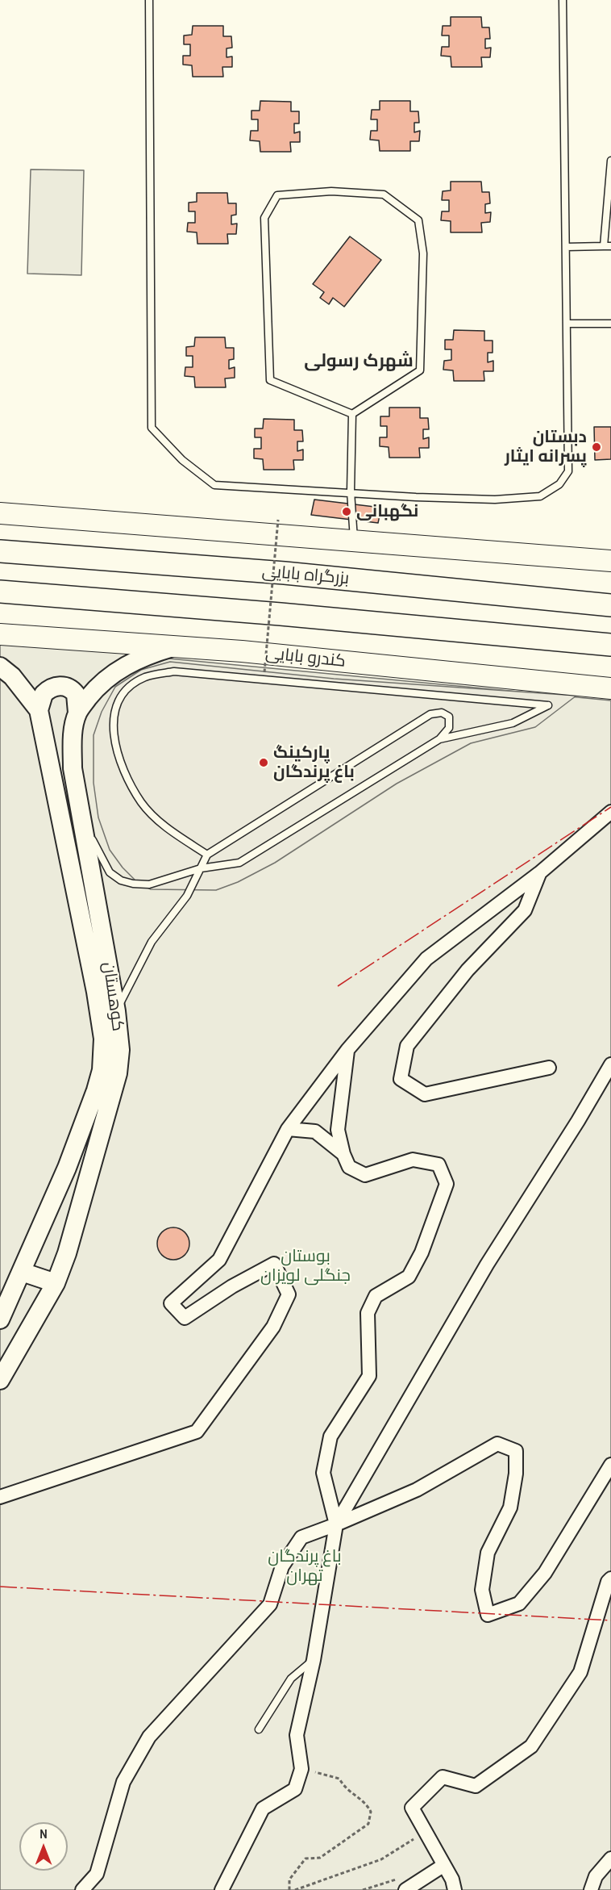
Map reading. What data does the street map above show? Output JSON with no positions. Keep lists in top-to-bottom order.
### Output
{
  "streets": {
    "highway": ["بزرگراه بابایی"],
    "main road": ["کندرو بابایی", "کوهستان"]
  },
  "districts": ["شهرک رسولی"],
  "parks": ["بوستان جنگلی لویزان", "باغ پرندگان تهران"],
  "places": ["دبستان پسرانه ایثار", "نگهبانی", "پارکینگ باغ پرندگان"],
  "north": "top"
}
